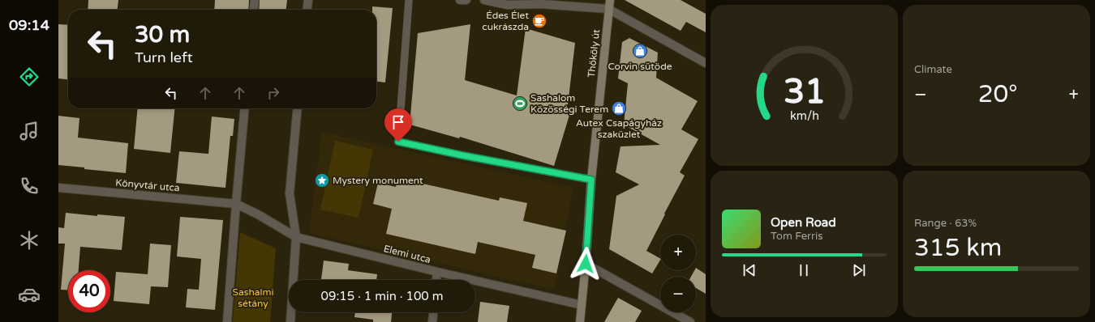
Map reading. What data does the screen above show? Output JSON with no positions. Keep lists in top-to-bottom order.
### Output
{
  "streets": {
    "street": ["Thököly út", "Könyvtár utca", "Elemi utca"]
  },
  "crossings": [
    ["Thököly út", "Elemi utca"],
    ["Könyvtár utca", "Elemi utca"]
  ],
  "parks": ["Sashalmi sétány"],
  "places": {
    "cafe": ["Édes Élet cukrászda"],
    "shop": ["Corvin sütöde", "Autex Csapágyház szaküzlet"],
    "sports": ["Sashalom Közösségi Terem"],
    "place": ["Mystery monument"]
  },
  "page": {
    "tabs": "09:14",
    "tile": [
      "Climate",
      ["Range · 63%", "315 km"]
    ],
    "turn": ["30 m", "Turn left"],
    "heat": ["−", "20°", "+"],
    "song": ["Open Road", "Tom Ferris"],
    "map_buttons": ["+", "−"],
    "limit": "40",
    "trip": "09:15 · 1 min · 100 m",
    "gauge": ["31", "km/h"]
  }
}
